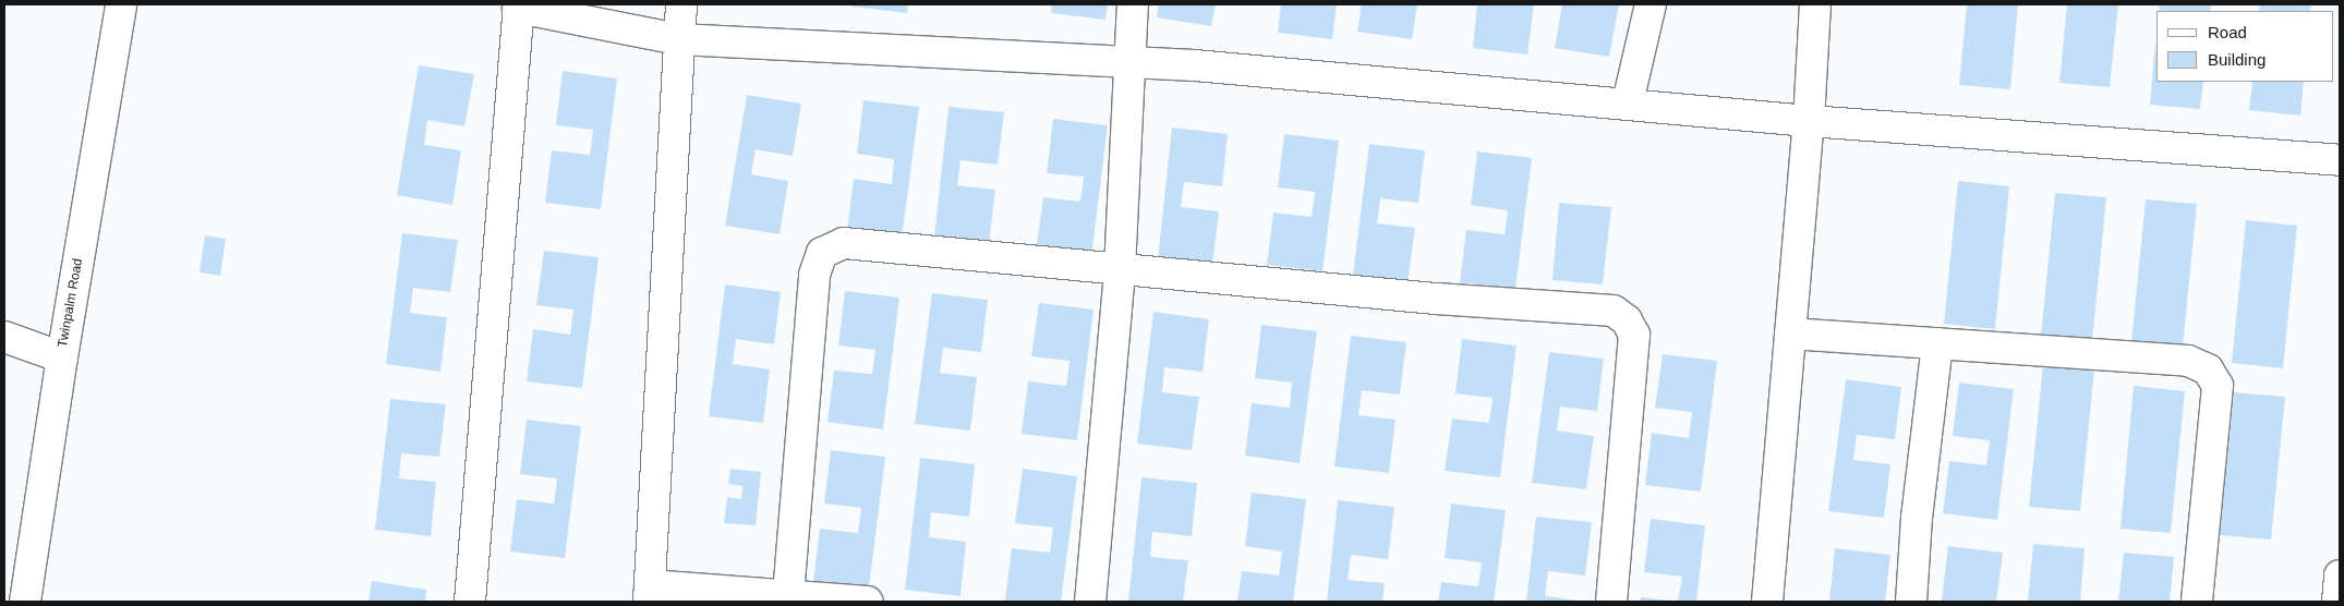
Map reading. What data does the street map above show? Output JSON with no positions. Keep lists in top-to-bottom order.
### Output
{
  "streets": {
    "main road": ["Twinpalm Road"]
  },
  "legend": ["Road", "Building"]
}
